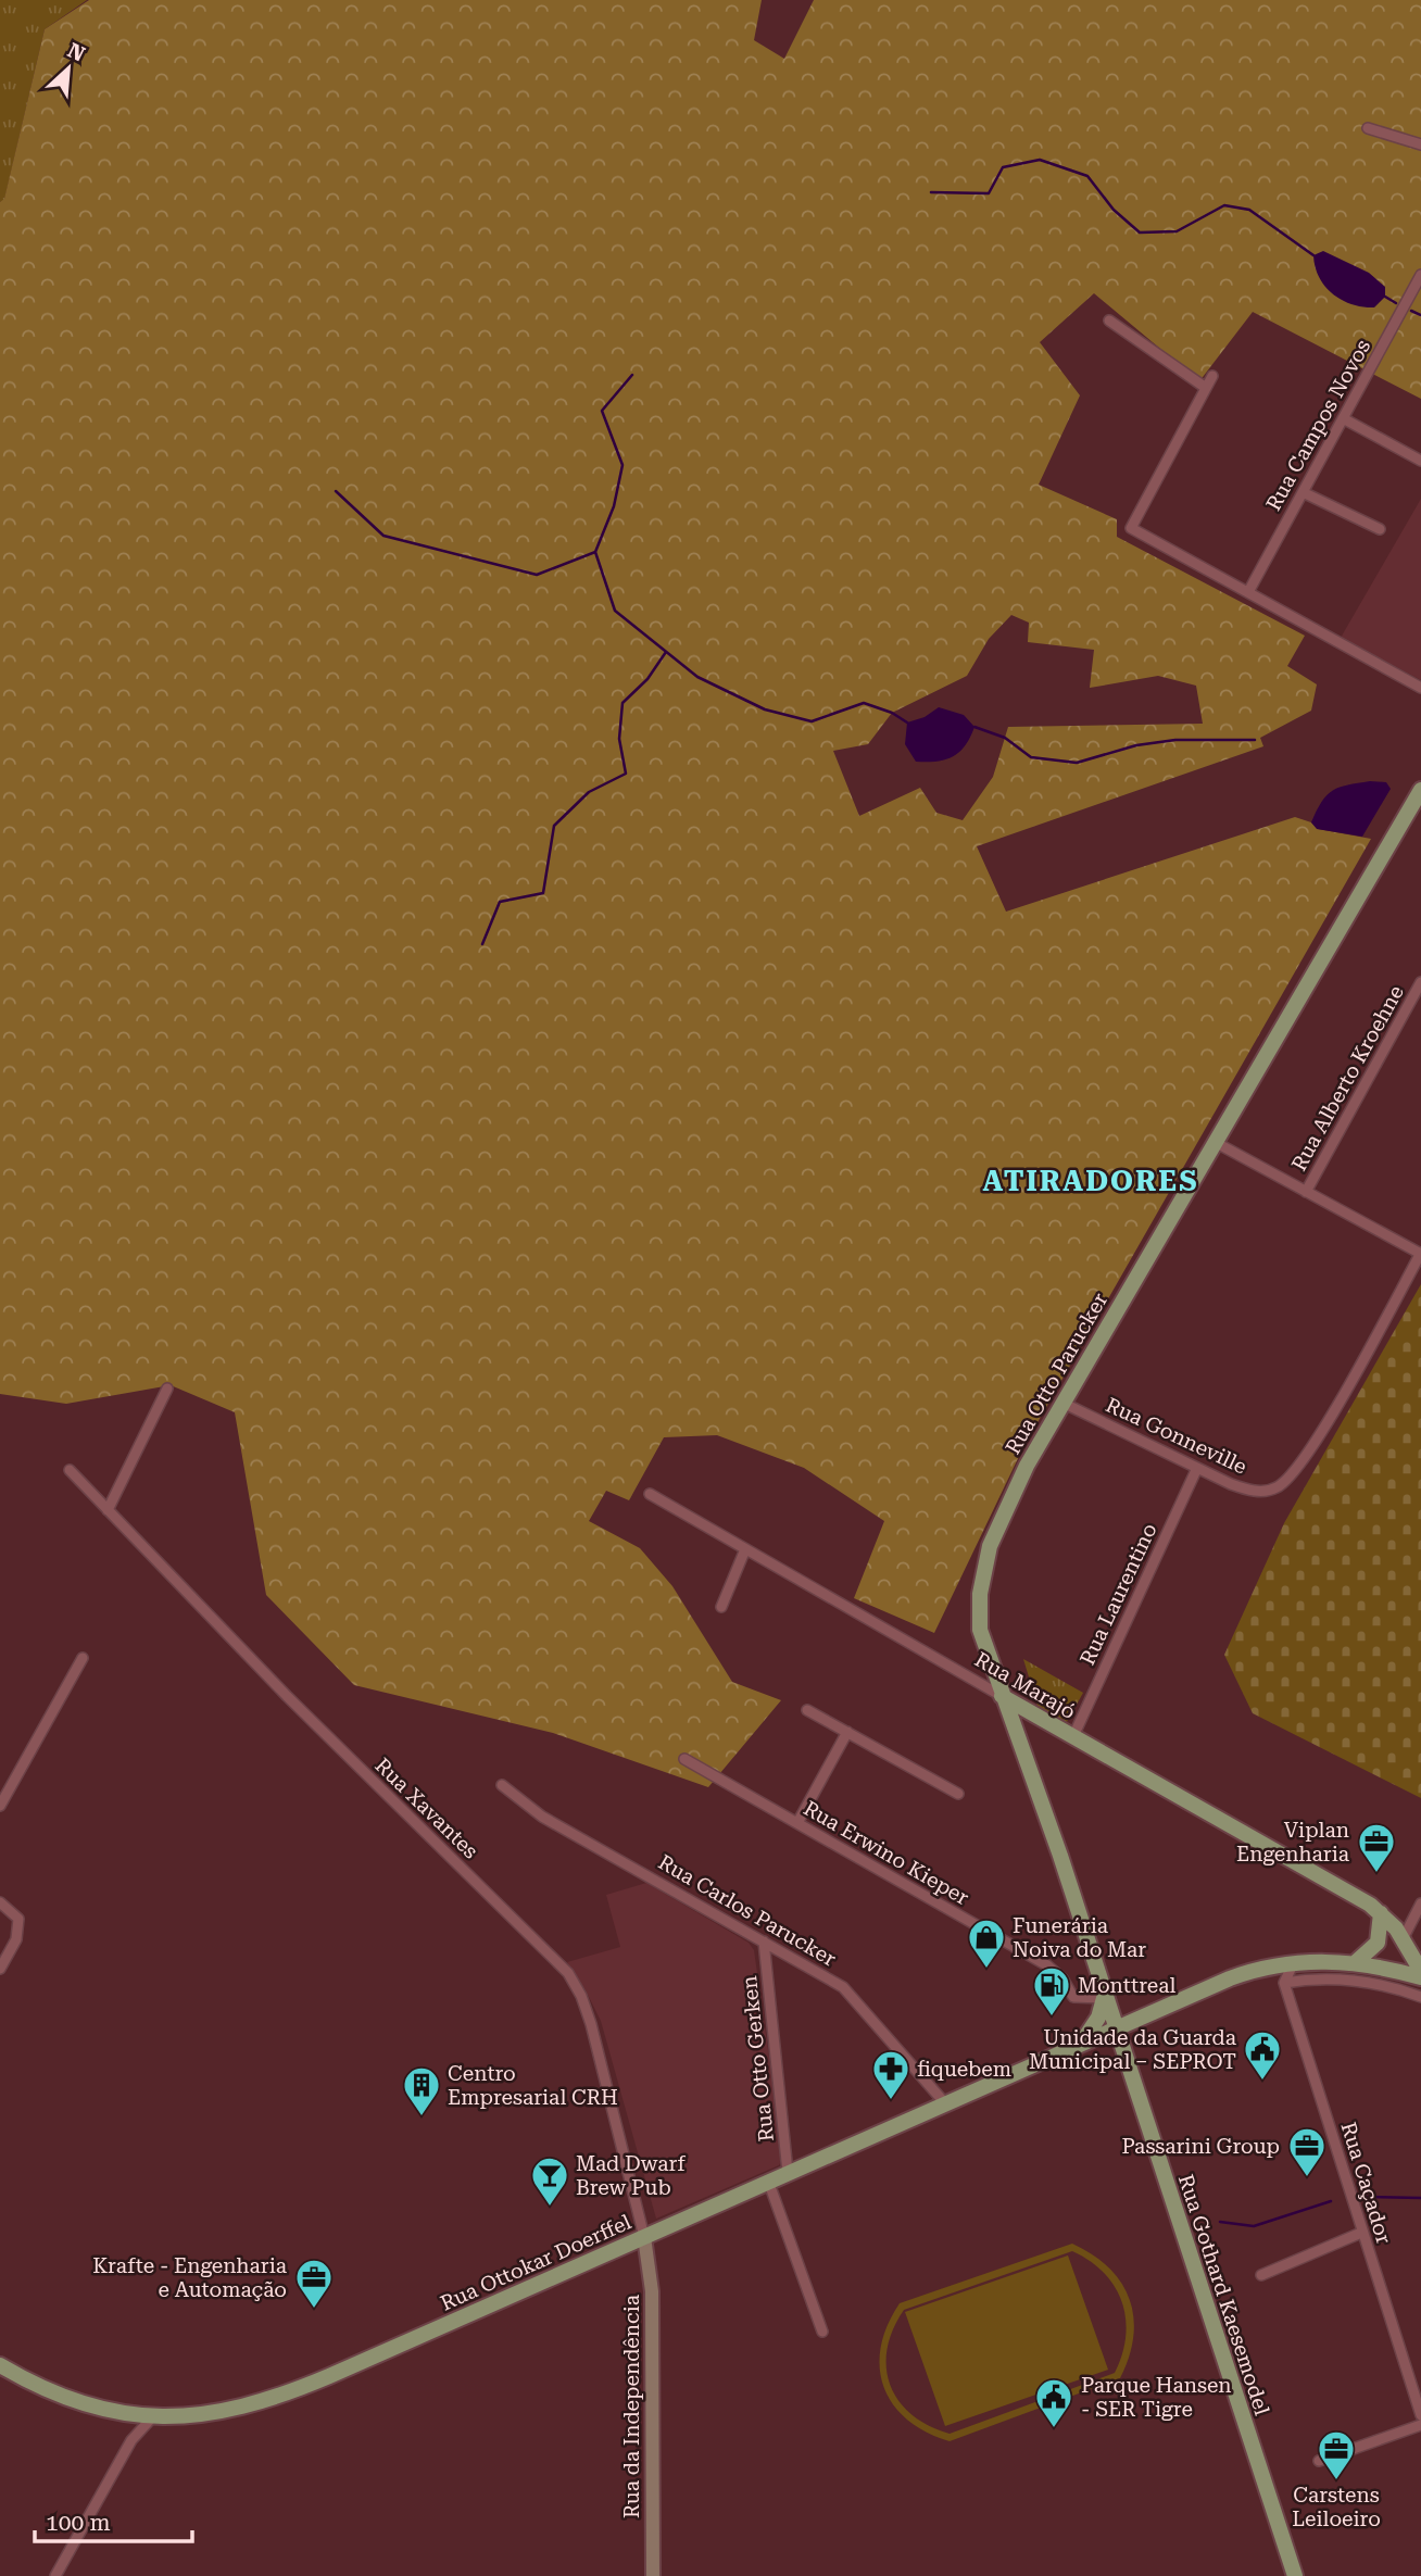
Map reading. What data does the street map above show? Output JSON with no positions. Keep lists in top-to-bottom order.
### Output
{
  "streets": {
    "main road": [
      "Rua Otto Parucker",
      "Rua Marajó",
      "Rua Ottokar Doerffel",
      "Rua Gothard Kaesemodel"
    ],
    "street": [
      "Rua Campos Novos",
      "Rua Alberto Kroehne",
      "Rua Gonneville",
      "Rua Laurentino",
      "Rua Xavantes",
      "Rua Erwino Kieper",
      "Rua Carlos Parucker",
      "Rua Otto Gerken",
      "Rua Caçador",
      "Rua da Independência"
    ]
  },
  "crossings": [
    ["Rua Otto Parucker", "Rua Gonneville"],
    ["Rua Otto Parucker", "Rua Marajó"],
    ["Rua Otto Parucker", "Rua Erwino Kieper"],
    ["Rua Otto Parucker", "Rua Ottokar Doerffel"],
    ["Rua Otto Parucker", "Rua Gothard Kaesemodel"],
    ["Rua Gonneville", "Rua Laurentino"],
    ["Rua Laurentino", "Rua Marajó"],
    ["Rua Xavantes", "Rua Ottokar Doerffel"],
    ["Rua Xavantes", "Rua da Independência"],
    ["Rua Carlos Parucker", "Rua Otto Gerken"],
    ["Rua Carlos Parucker", "Rua Ottokar Doerffel"],
    ["Rua Otto Gerken", "Rua Ottokar Doerffel"],
    ["Rua Ottokar Doerffel", "Rua Gothard Kaesemodel"],
    ["Rua Ottokar Doerffel", "Rua da Independência"]
  ],
  "districts": ["ATIRADORES"],
  "places": {
    "office": [
      "Viplan Engenharia",
      "Passarini Group",
      "Krafte - Engenharia e Automação",
      "Carstens Leiloeiro"
    ],
    "shop": ["Funerária Noiva do Mar"],
    "fuel station": ["Monttreal"],
    "public building": ["Unidade da Guarda Municipal – SEPROT", "Parque Hansen - SER Tigre"],
    "pharmacy": ["fiquebem"],
    "building": ["Centro Empresarial CRH"],
    "bar": ["Mad Dwarf Brew Pub"]
  },
  "scale_bar": "100 m",
  "north": "top right"
}
